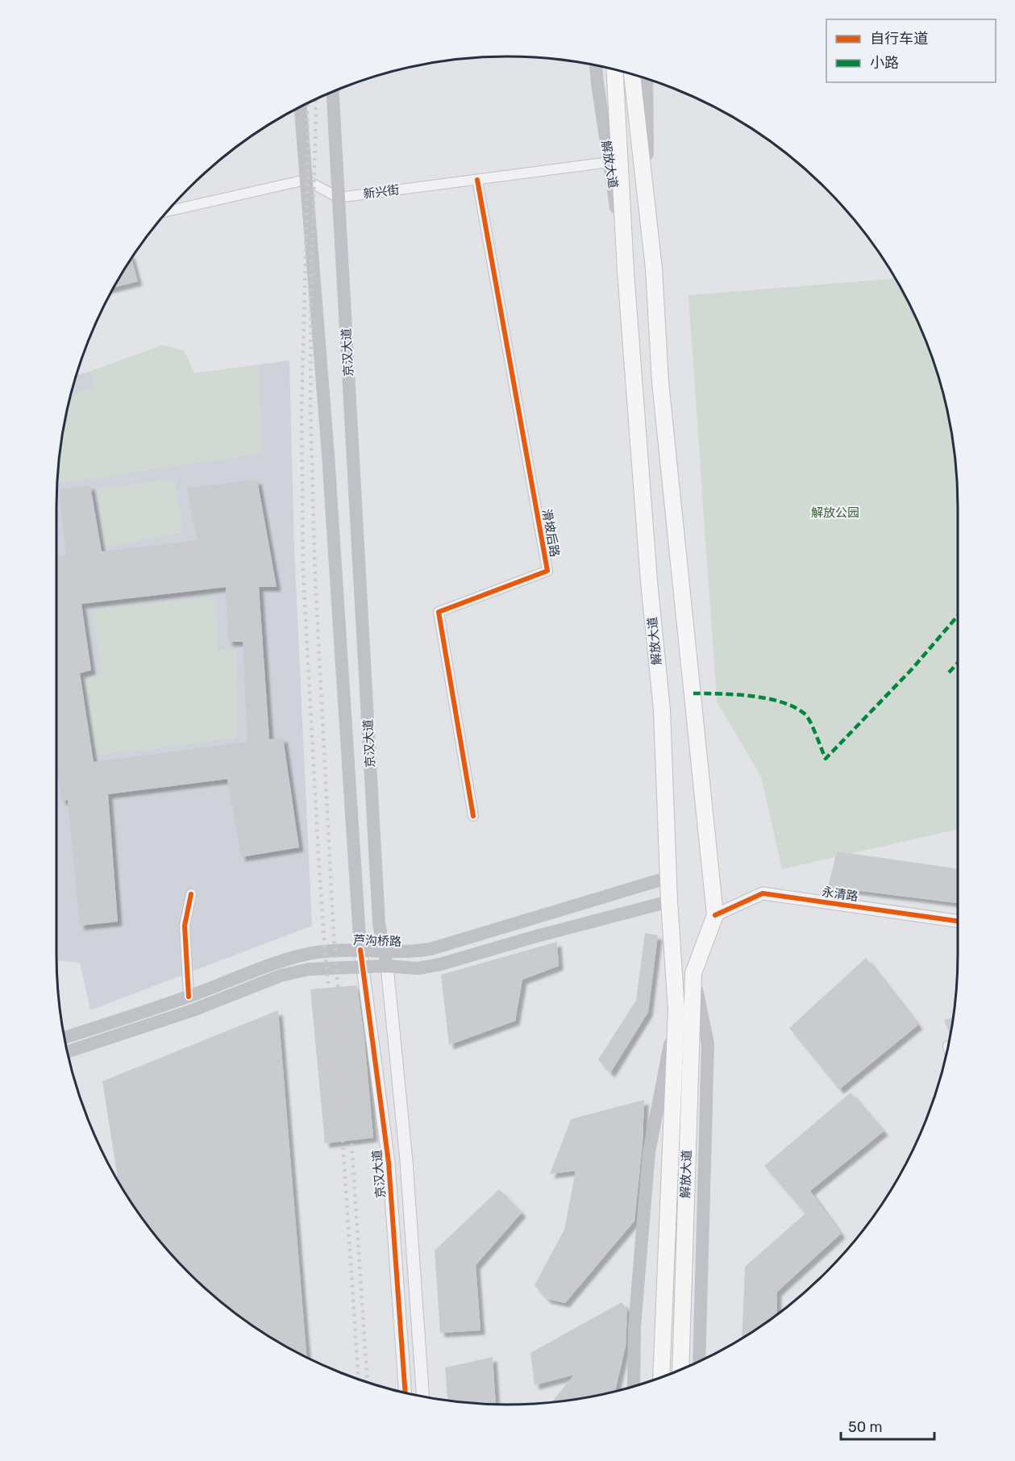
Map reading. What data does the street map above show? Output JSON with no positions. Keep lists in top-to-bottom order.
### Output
{
  "streets": {
    "main road": ["解放大道", "京汉大道", "芦沟桥路"],
    "street": ["新兴街", "滑坡后路", "永清路"]
  },
  "crossings": [
    ["解放大道", "新兴街"],
    ["解放大道", "永清路"],
    ["解放大道", "芦沟桥路"],
    ["新兴街", "京汉大道"],
    ["新兴街", "滑坡后路"],
    ["京汉大道", "芦沟桥路"]
  ],
  "parks": ["解放公园"],
  "legend": ["自行车道", "小路"],
  "scale_bar": "50 m"
}
